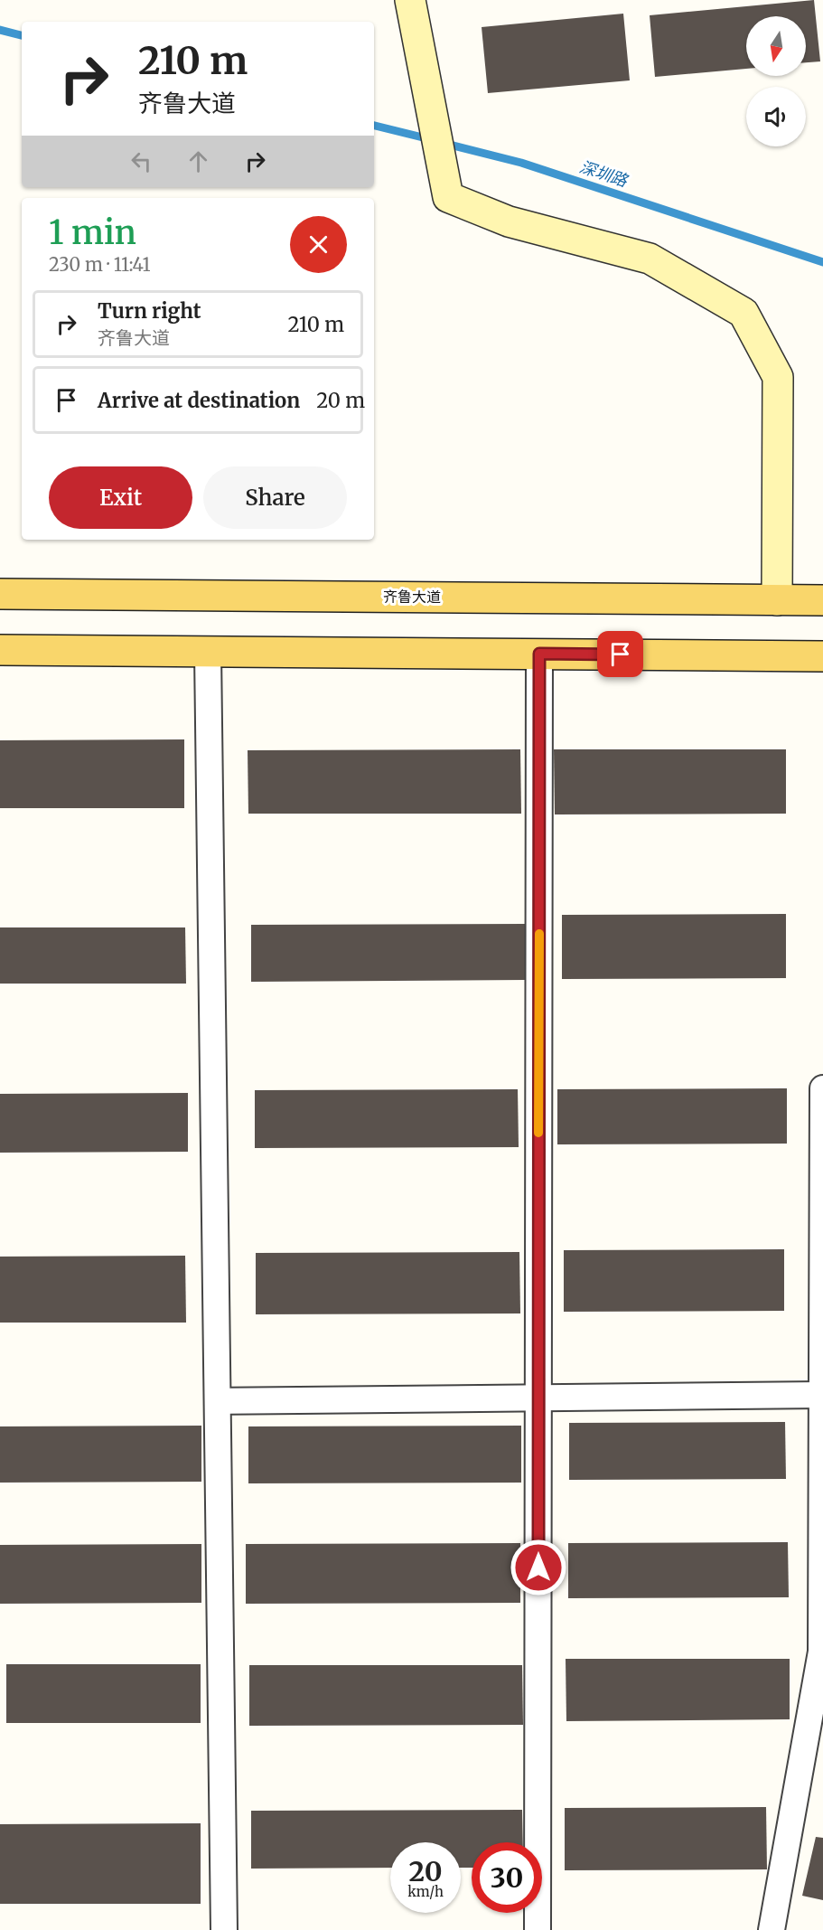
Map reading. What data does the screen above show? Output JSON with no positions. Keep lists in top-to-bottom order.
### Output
{
  "streets": {
    "main road": ["齐鲁大道"]
  },
  "water": ["深圳路"],
  "north": "bottom",
  "page": {
    "turn": ["210 m", "齐鲁大道"],
    "heading": ["1 min", "230 m · 11:41"],
    "list": [
      {
        "name": "Turn right",
        "note": "齐鲁大道",
        "value": "210 m"
      },
      {
        "name": "Arrive at destination",
        "value": "20 m"
      }
    ],
    "buttons": ["Exit", "Share"],
    "speed": "20 km/h",
    "limit": "30"
  }
}
